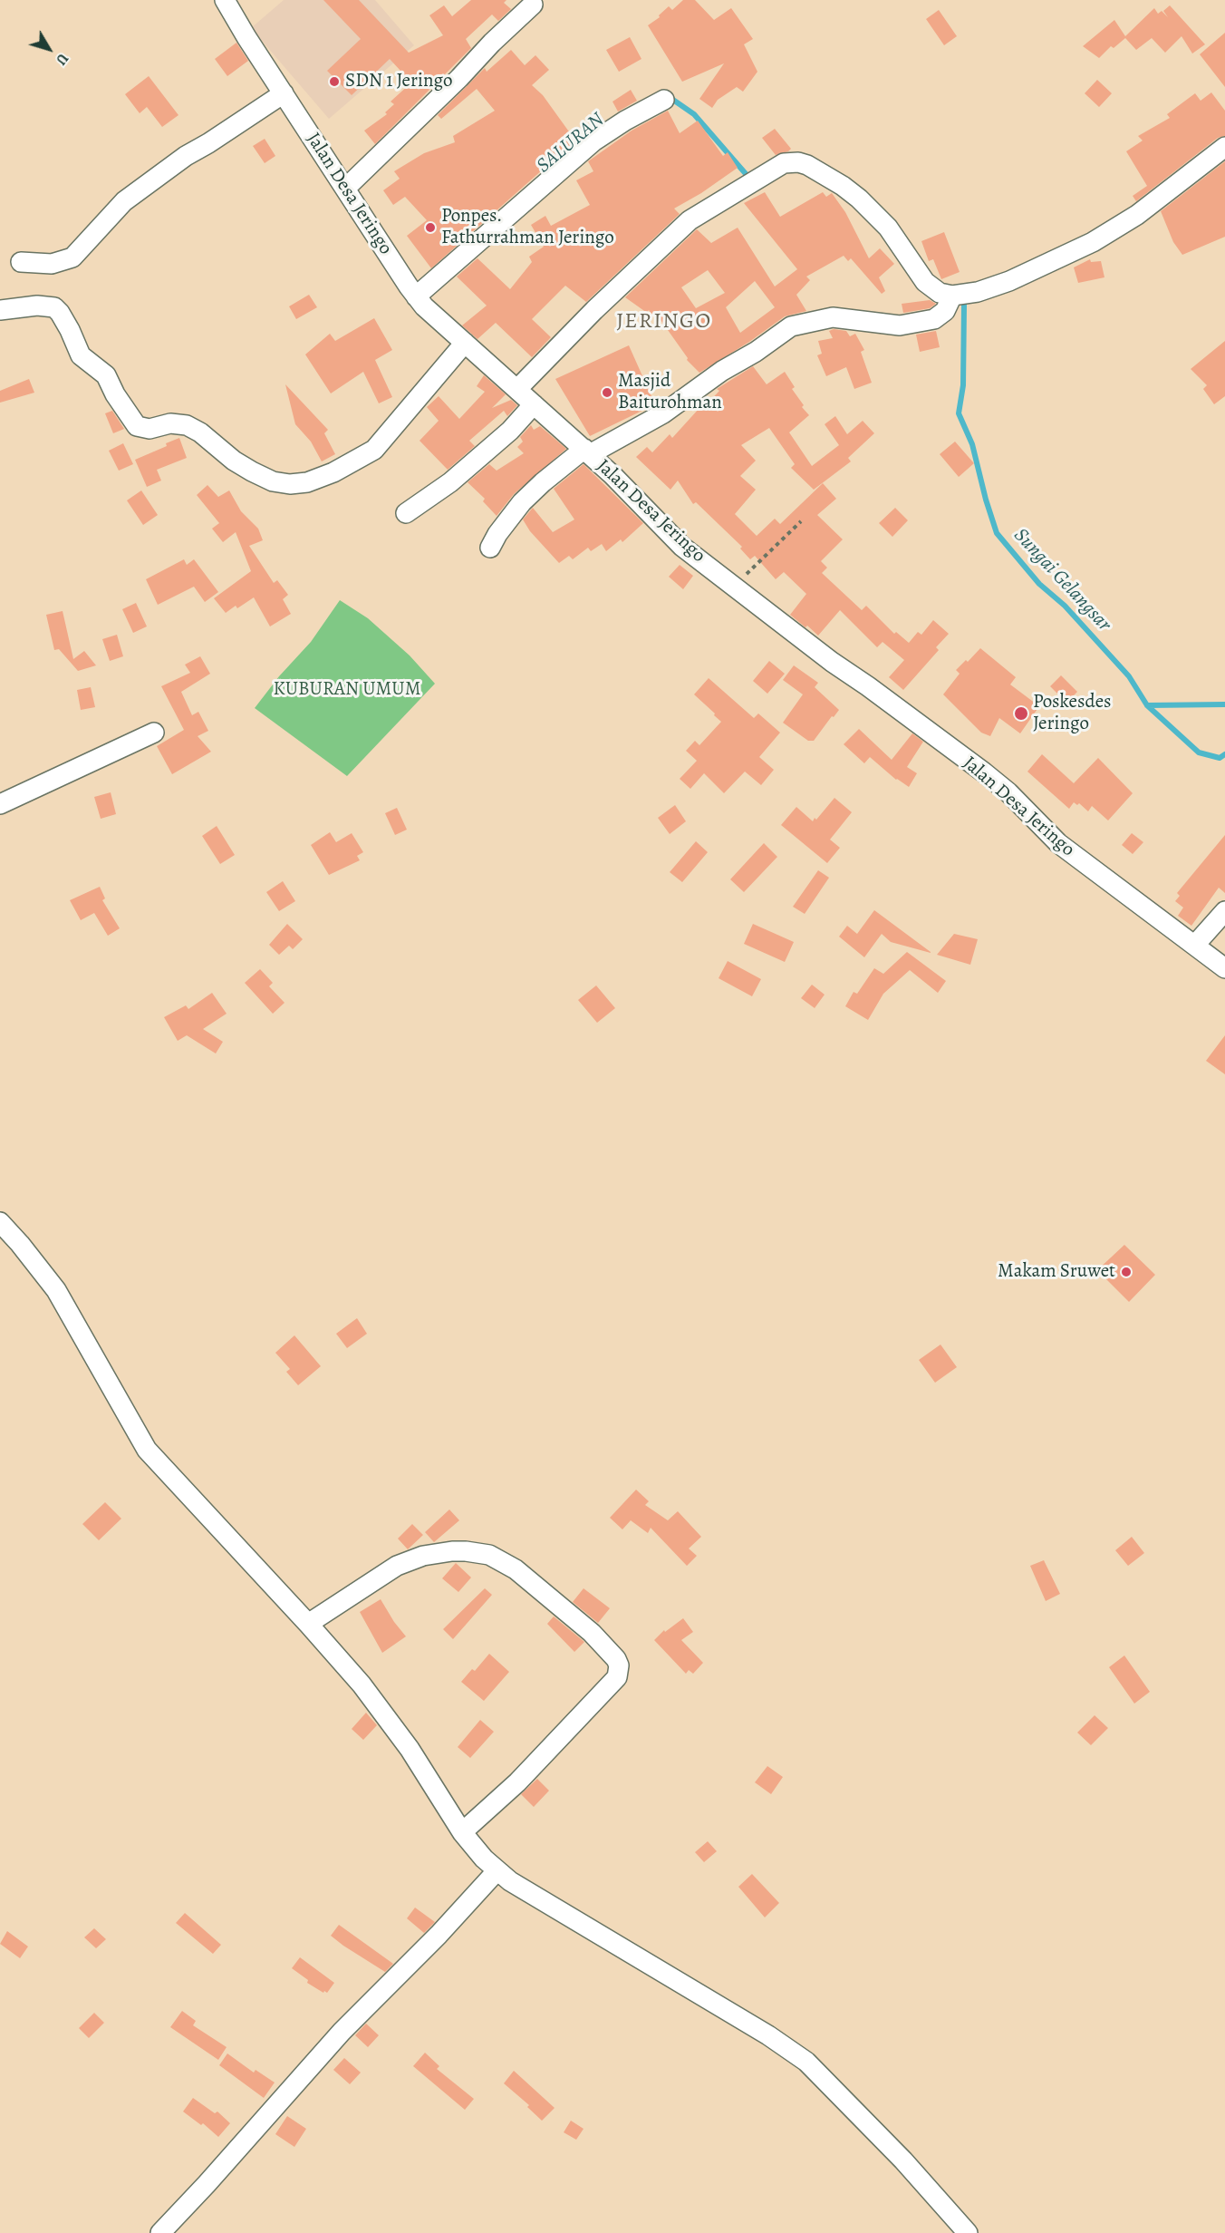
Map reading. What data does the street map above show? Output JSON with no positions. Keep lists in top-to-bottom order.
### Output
{
  "streets": {
    "street": ["Jalan Desa Jeringo"]
  },
  "districts": ["JERINGO"],
  "water": ["SALURAN", "Sungai Gelangsar"],
  "parks": ["KUBURAN UMUM"],
  "places": [
    "SDN 1 Jeringo",
    "Ponpes. Fathurrahman Jeringo",
    "Masjid Baiturohman",
    "Poskesdes Jeringo",
    "Makam Sruwet"
  ],
  "north": "bottom right"
}
